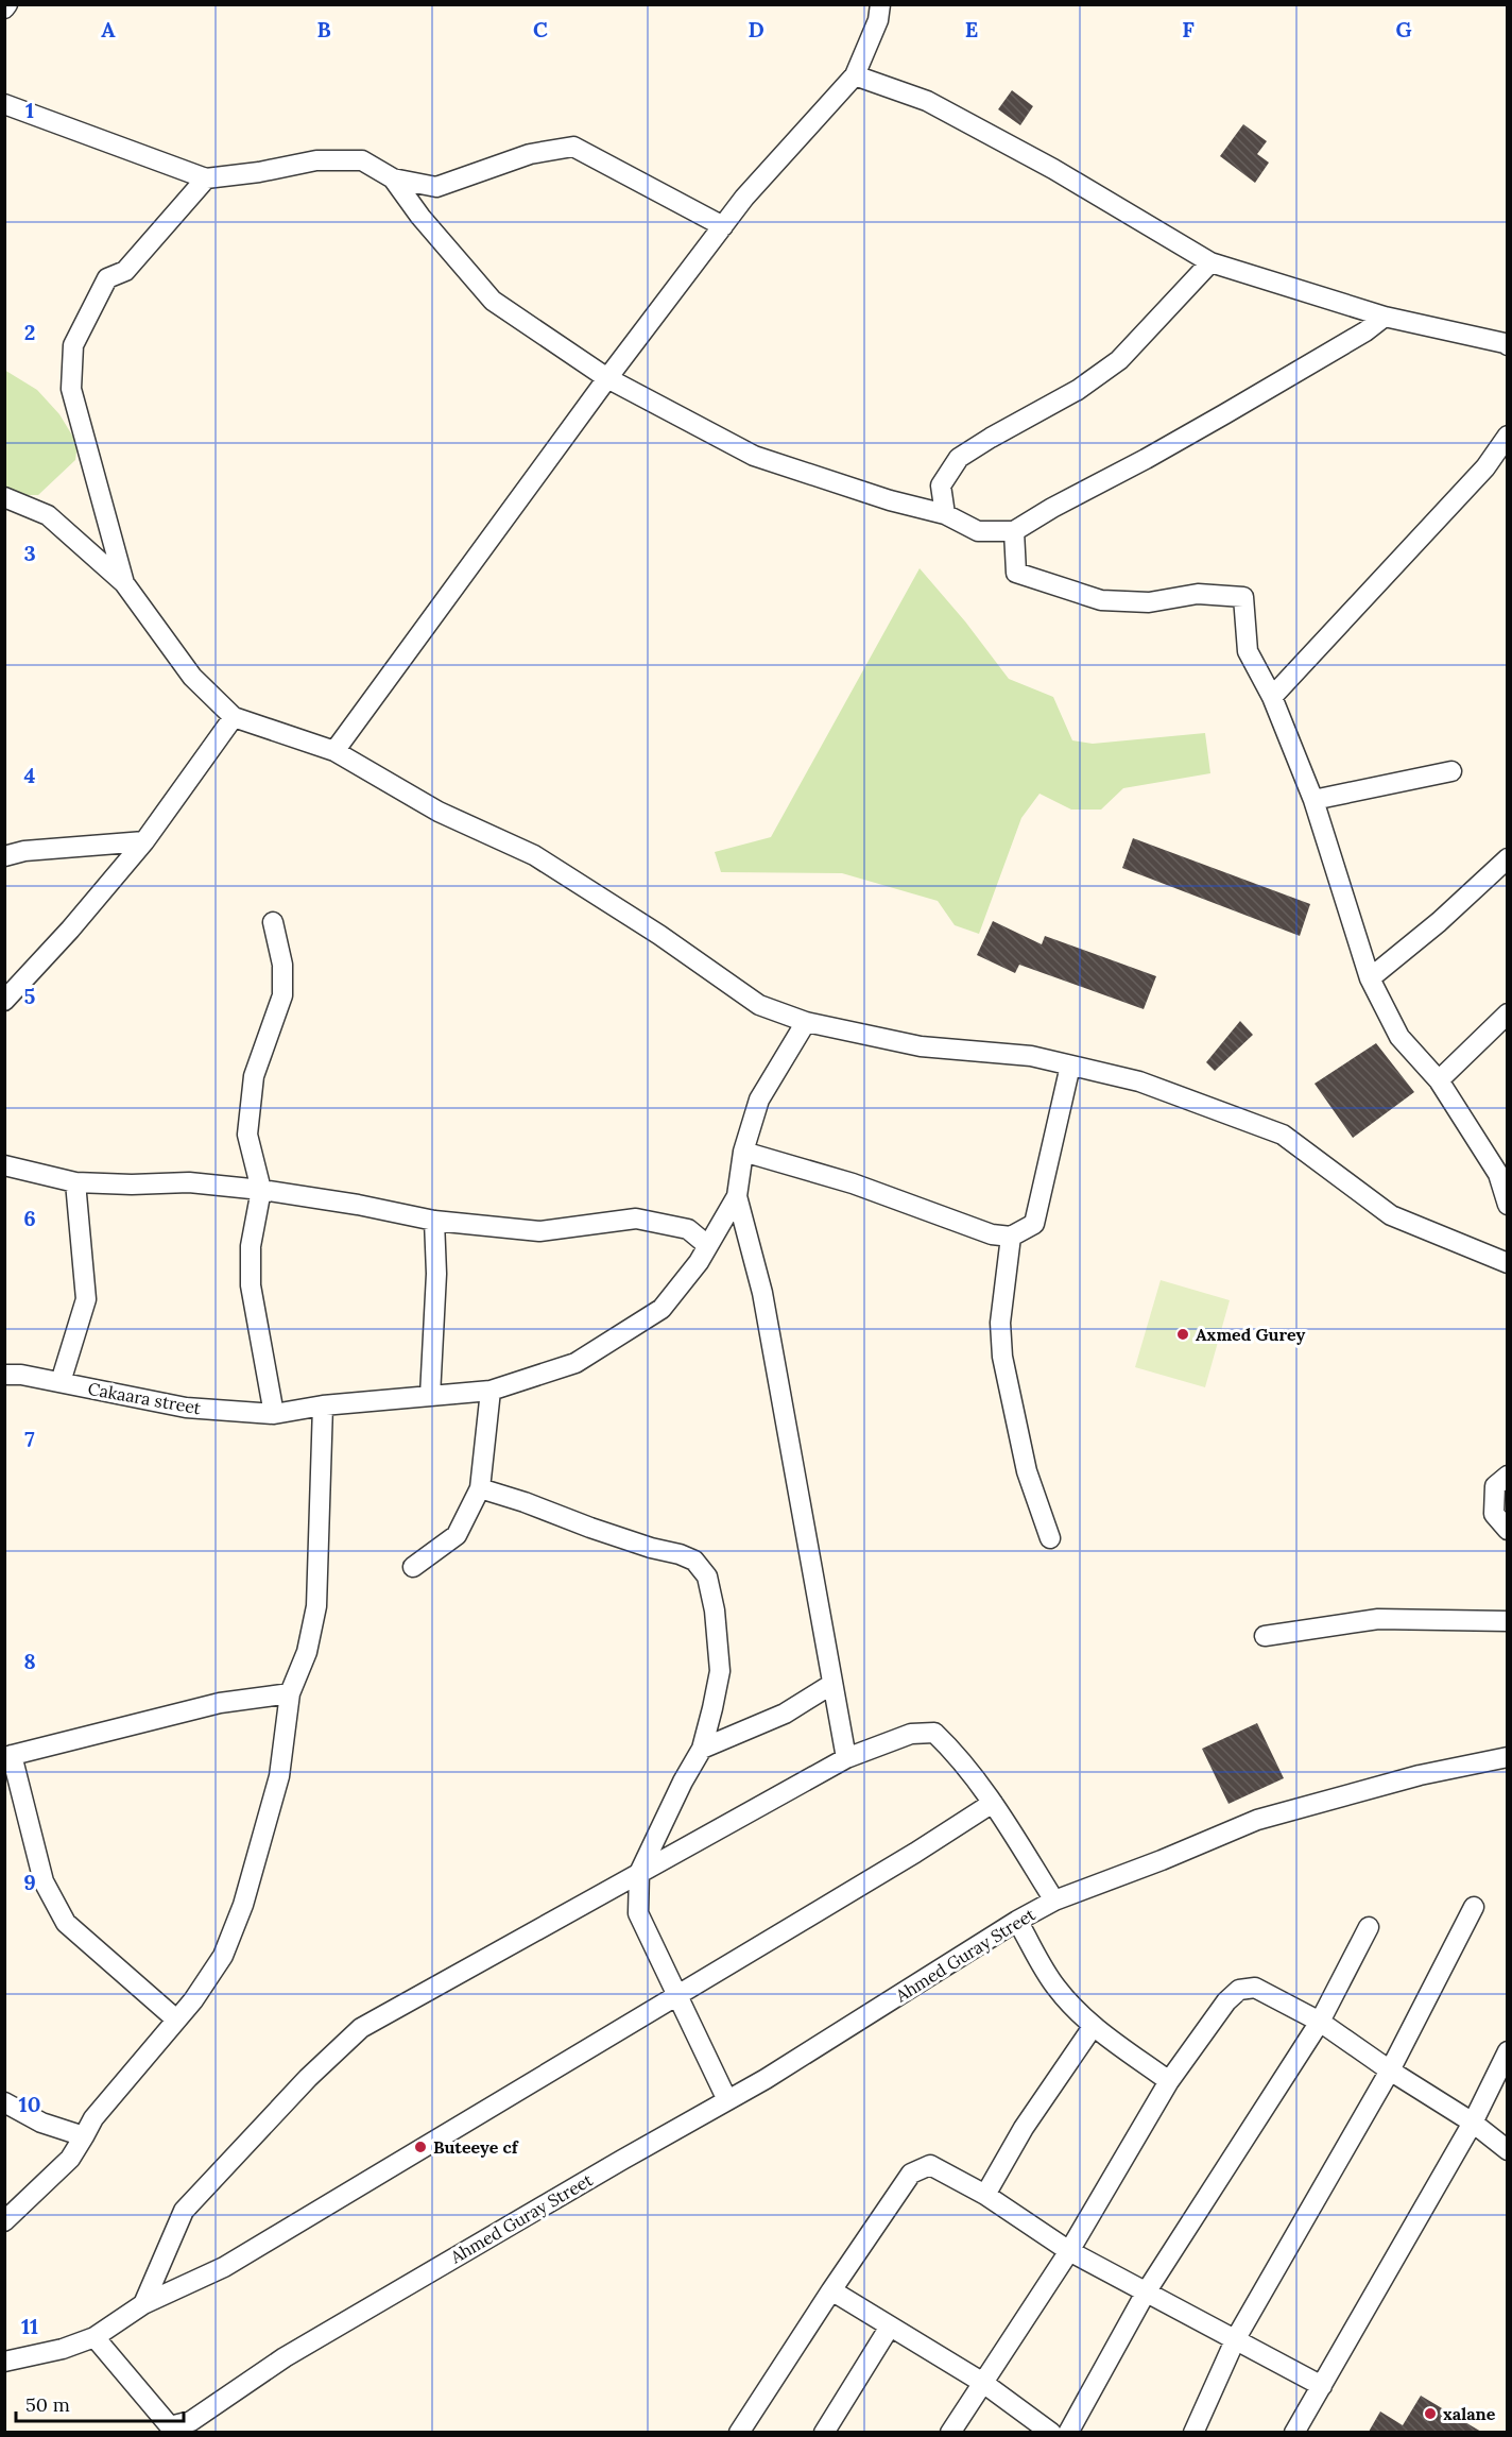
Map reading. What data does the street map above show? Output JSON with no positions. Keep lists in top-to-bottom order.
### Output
{
  "streets": {
    "street": ["Cakaara street", "Ahmed Guray Street"]
  },
  "places": ["Axmed Gurey", "Buteeye cf", "xalane"],
  "scale_bar": "50 m",
  "grid": {
    "columns": [
      "A",
      "B",
      "C",
      "D",
      "E",
      "F",
      "G"
    ],
    "rows": [
      "1",
      "2",
      "3",
      "4",
      "5",
      "6",
      "7",
      "8",
      "9",
      "10",
      "11"
    ]
  }
}
